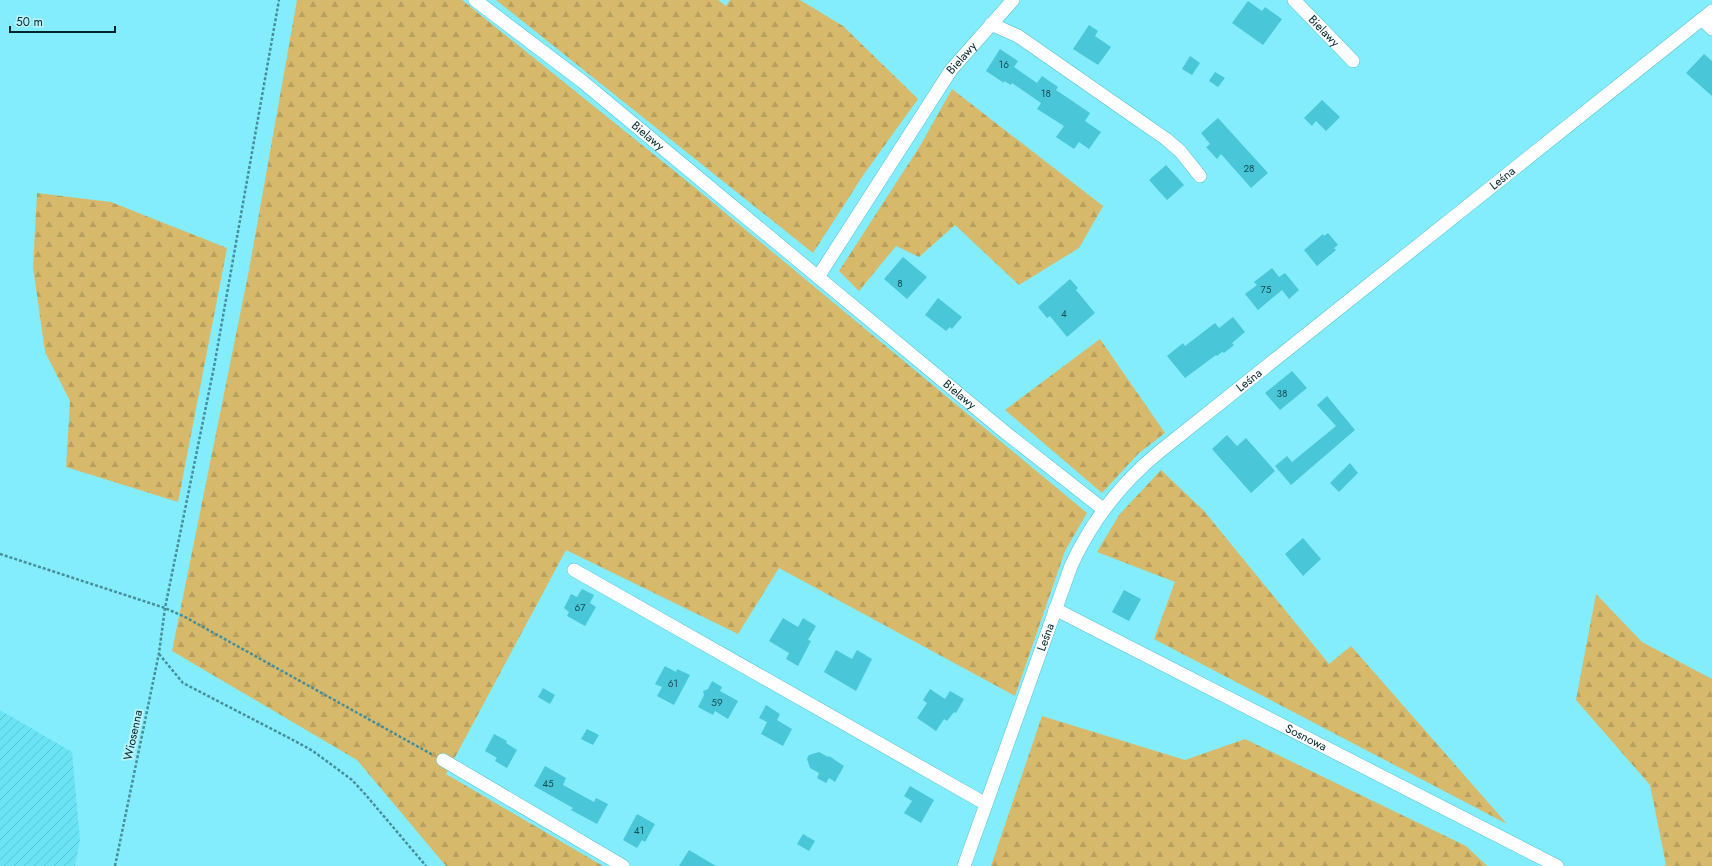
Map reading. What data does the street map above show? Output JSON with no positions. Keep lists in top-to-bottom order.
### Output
{
  "streets": {
    "street": ["Bielawy", "Leśna", "Sosnowa"],
    "path": ["Wiosenna"]
  },
  "crossings": [
    ["Bielawy", "Leśna"],
    ["Leśna", "Sosnowa"]
  ],
  "house_numbers": [
    "16",
    "18",
    "28",
    "8",
    "75",
    "4",
    "38",
    "67",
    "61",
    "59",
    "45",
    "41"
  ],
  "scale_bar": "50 m"
}
